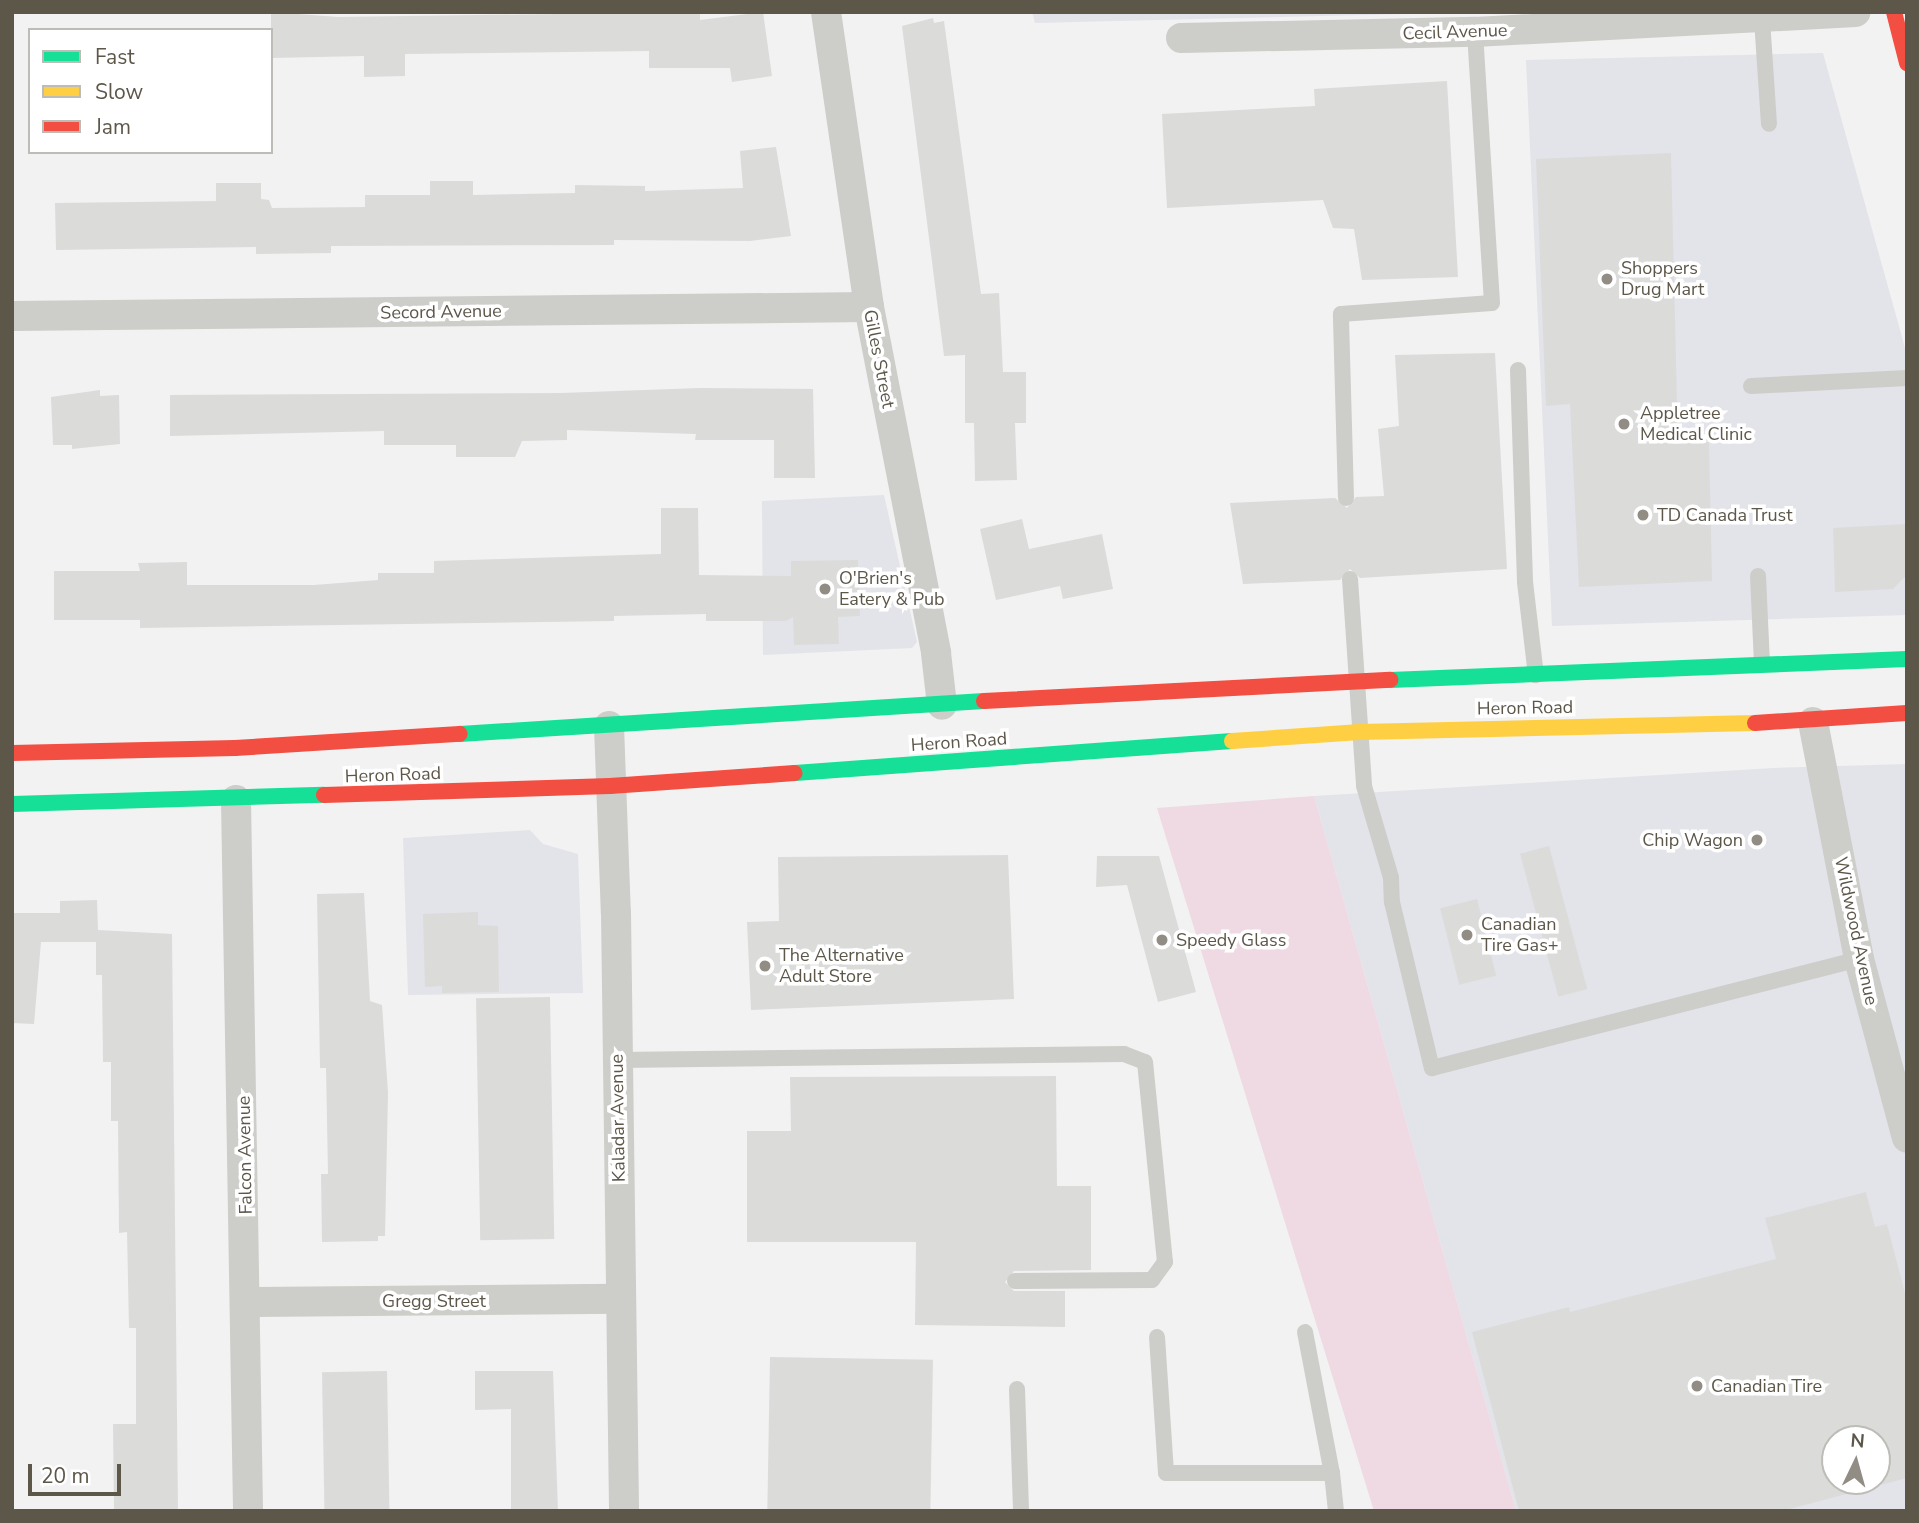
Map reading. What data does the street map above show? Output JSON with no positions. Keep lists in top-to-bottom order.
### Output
{
  "streets": {
    "main road": ["Heron Road"],
    "street": [
      "Cecil Avenue",
      "Secord Avenue",
      "Gilles Street",
      "Wildwood Avenue",
      "Kaladar Avenue",
      "Falcon Avenue",
      "Gregg Street"
    ]
  },
  "crossings": [
    ["Secord Avenue", "Gilles Street"],
    ["Gilles Street", "Heron Road"],
    ["Heron Road", "Wildwood Avenue"],
    ["Heron Road", "Kaladar Avenue"],
    ["Heron Road", "Falcon Avenue"],
    ["Kaladar Avenue", "Gregg Street"],
    ["Falcon Avenue", "Gregg Street"]
  ],
  "places": [
    "Shoppers Drug Mart",
    "Appletree Medical Clinic",
    "TD Canada Trust",
    "O'Brien's Eatery & Pub",
    "Chip Wagon",
    "Canadian Tire Gas+",
    "Speedy Glass",
    "The Alternative Adult Store",
    "Canadian Tire"
  ],
  "legend": ["Fast", "Slow", "Jam"],
  "scale_bar": "20 m",
  "north": "top"
}
